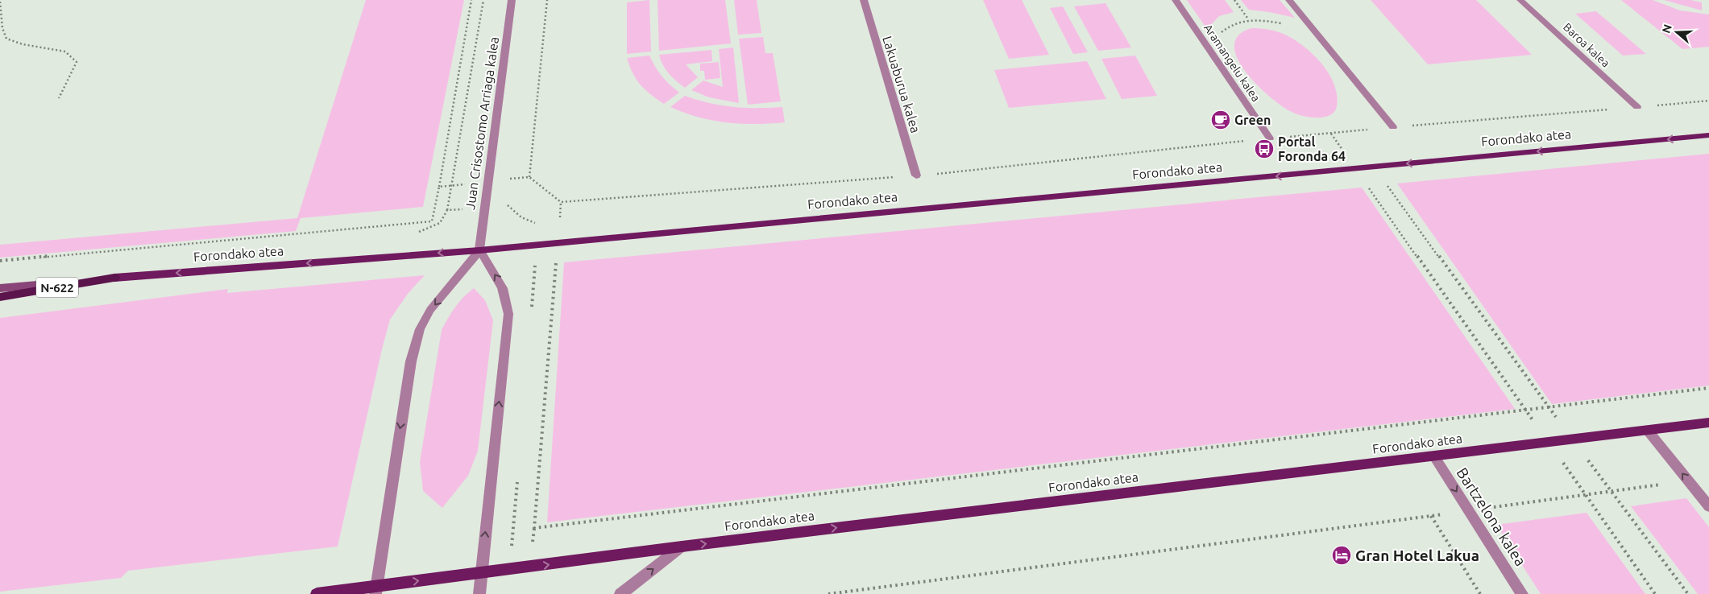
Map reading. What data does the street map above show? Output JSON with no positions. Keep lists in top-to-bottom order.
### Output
{
  "streets": {
    "highway": ["N-622"],
    "main road": ["Forondako atea"],
    "street": [
      "Baroa kalea",
      "Aramangelu kalea",
      "Lakuaburua kalea",
      "Juan Crisostomo Arriaga kalea",
      "Bartzelona kalea"
    ]
  },
  "crossings": [
    ["Juan Crisostomo Arriaga kalea", "Forondako atea"],
    ["Forondako atea", "N-622"],
    ["Forondako atea", "Bartzelona kalea"]
  ],
  "one_way": ["Bartzelona kalea"],
  "places": {
    "cafe": ["Green"],
    "bus stop": ["Portal Foronda 64"],
    "hotel": ["Gran Hotel Lakua"]
  },
  "north": "left"
}
